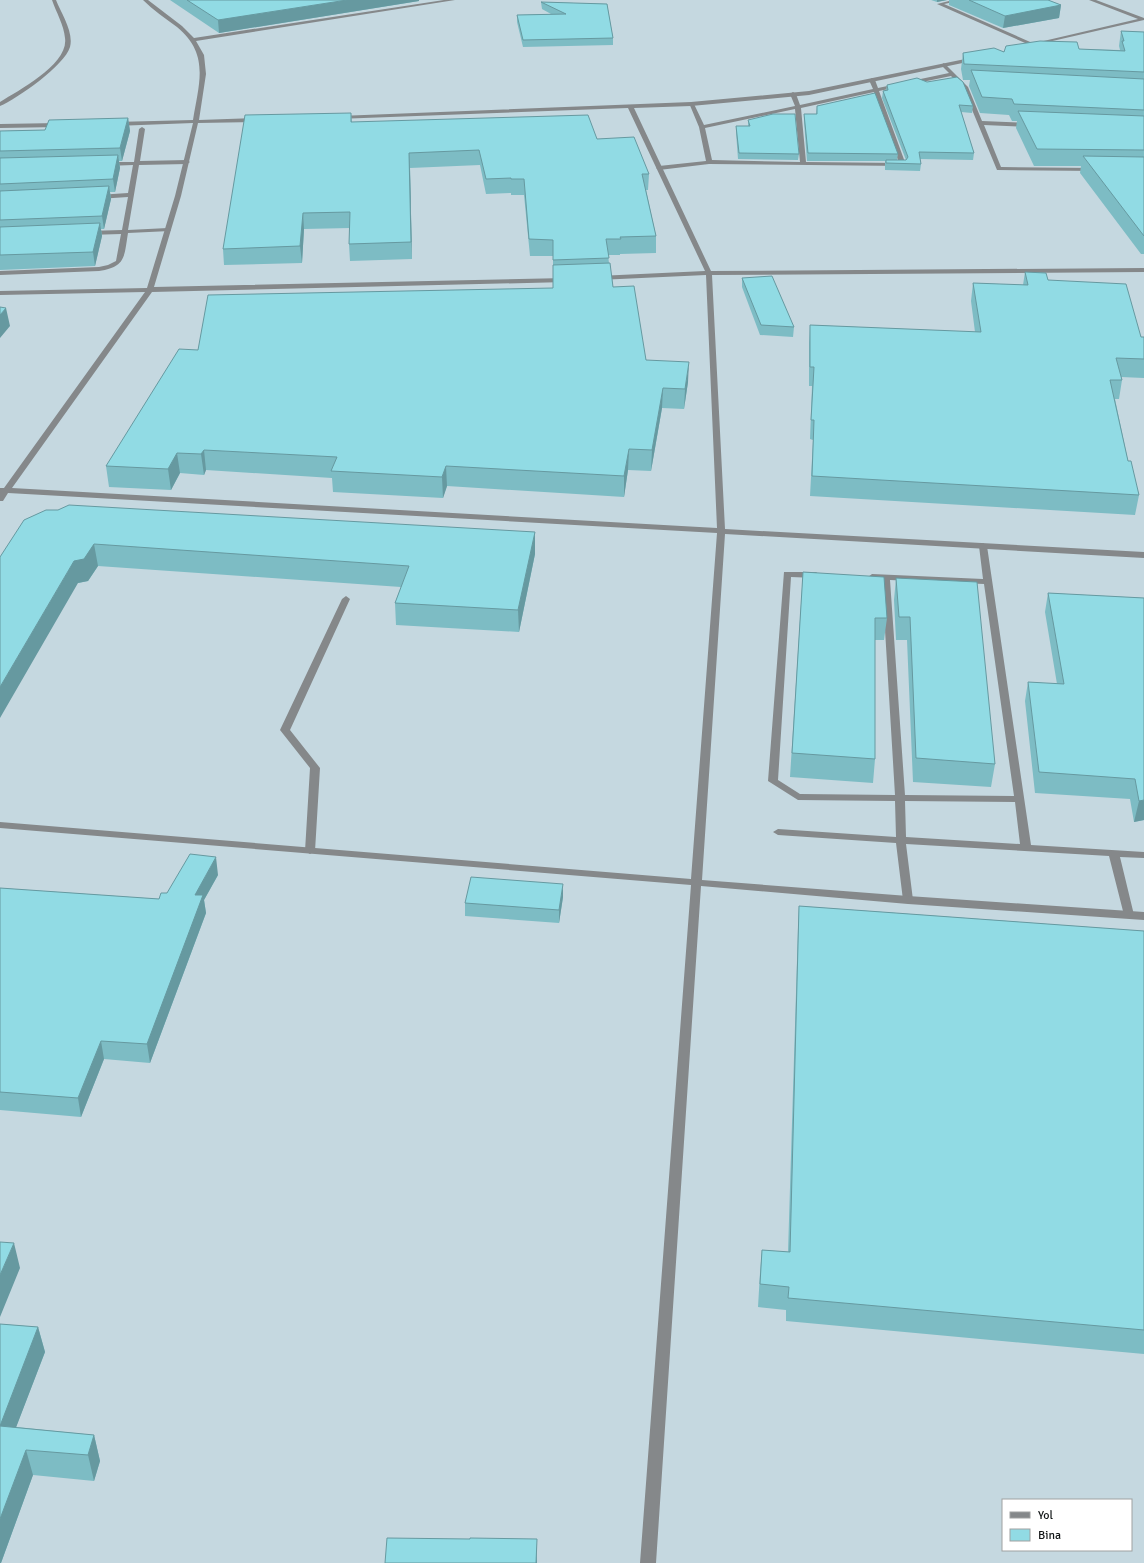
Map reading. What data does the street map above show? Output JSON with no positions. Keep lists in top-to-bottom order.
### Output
{
  "legend": ["Yol", "Bina"]
}
